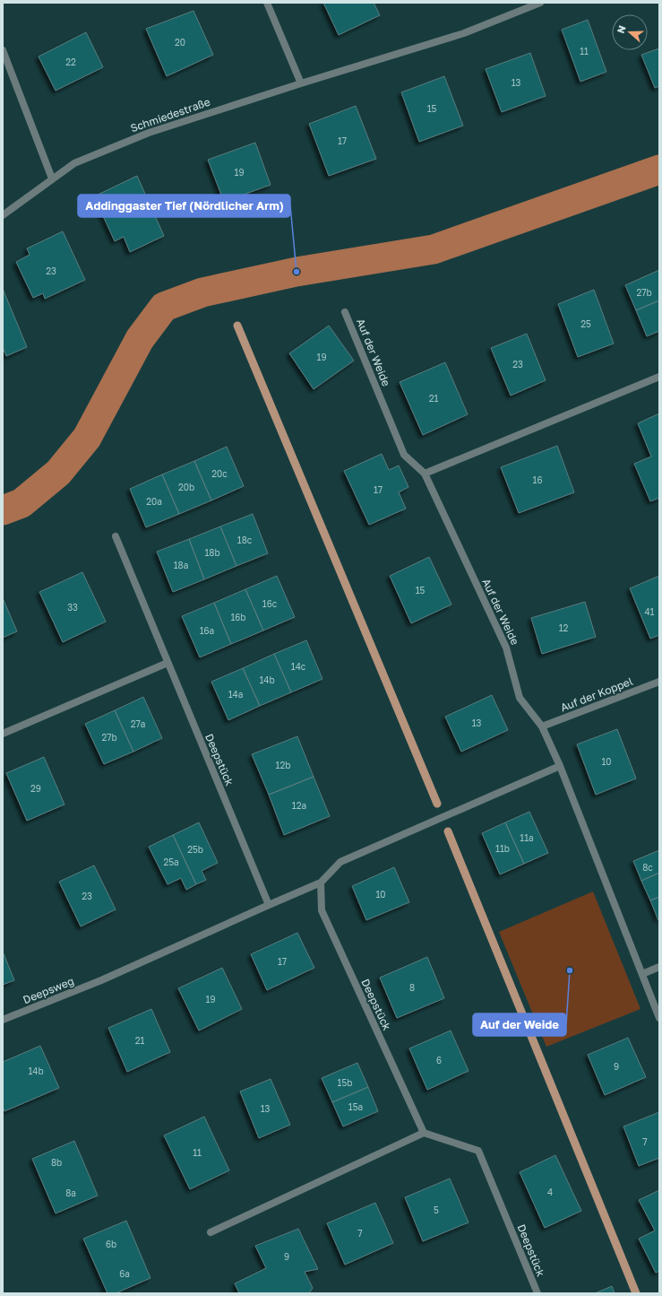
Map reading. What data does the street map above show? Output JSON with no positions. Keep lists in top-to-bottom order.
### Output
{
  "streets": {
    "street": [
      "Schmiedestraße",
      "Auf der Weide",
      "Auf der Koppel",
      "Deepstück",
      "Deepsweg"
    ]
  },
  "crossings": [
    ["Auf der Weide", "Auf der Koppel"],
    ["Deepstück", "Deepsweg"]
  ],
  "places": ["Addinggaster Tief (Nördlicher Arm)", "Auf der Weide"],
  "house_numbers": [
    "20",
    "11",
    "22",
    "13",
    "15",
    "17",
    "19",
    "23",
    "27b",
    "25",
    "19",
    "23",
    "21",
    "20c",
    "16",
    "20b",
    "17",
    "20a",
    "18c",
    "18b",
    "18a",
    "15",
    "16c",
    "33",
    "41",
    "16b",
    "12",
    "16a",
    "14c",
    "14b",
    "14a",
    "13",
    "27a",
    "27b",
    "10",
    "12b",
    "29",
    "12a",
    "11a",
    "11b",
    "25b",
    "25a",
    "8c",
    "10",
    "23",
    "17",
    "8",
    "19",
    "21",
    "6",
    "9",
    "14b",
    "15b",
    "15a",
    "13",
    "7",
    "11",
    "8b",
    "4",
    "8a",
    "5",
    "7",
    "6b",
    "9",
    "6a"
  ],
  "north": "left"
}
